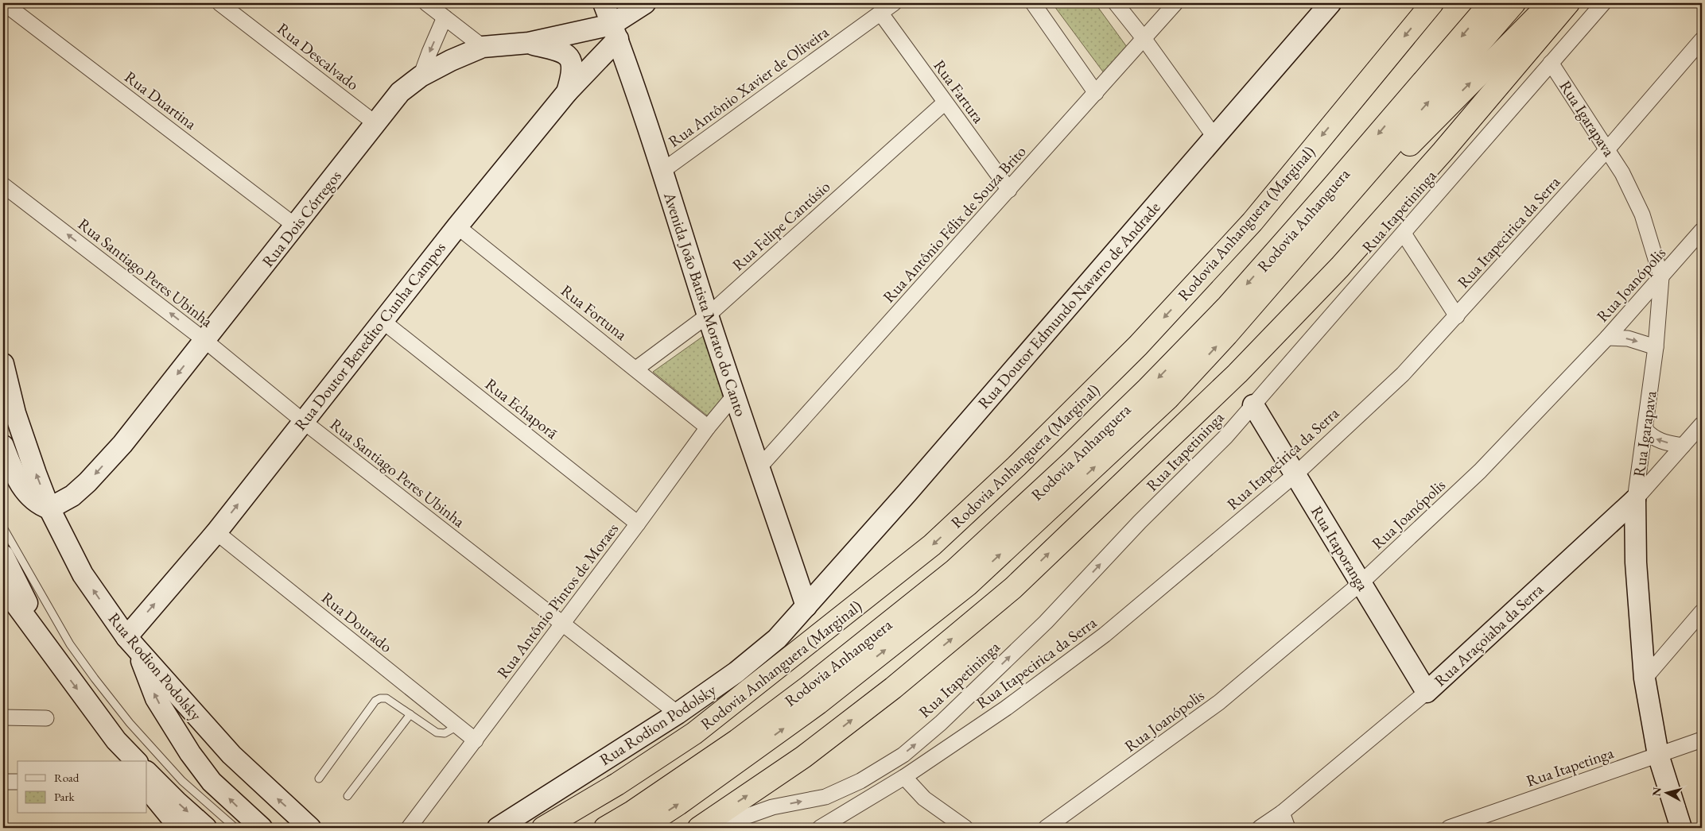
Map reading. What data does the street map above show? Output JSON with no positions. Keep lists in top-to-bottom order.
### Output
{
  "streets": {
    "highway": ["Rodovia Anhanguera", "Rodovia Anhanguera (Marginal)"],
    "street": [
      "Rua Descalvado",
      "Rua Antônio Xavier de Oliveira",
      "Rua Fartura",
      "Rua Duartina",
      "Rua Igarapava",
      "Rua Itapetininga",
      "Rua Dois Córregos",
      "Rua Antônio Félix de Souza Brito",
      "Rua Felipe Cantúsio",
      "Rua Itapecirica da Serra",
      "Rua Santiago Peres Ubinha",
      "Rua Joanópolis",
      "Avenida João Batista Morato do Canto",
      "Rua Doutor Edmundo Navarro de Andrade",
      "Rua Fortuna",
      "Rua Doutor Benedito Cunha Campos",
      "Rua Echaporã",
      "Rua Itaporanga",
      "Rua Antônio Pintos de Moraes",
      "Rua Dourado",
      "Rua Araçoiaba da Serra",
      "Rua Rodion Podolsky",
      "Rua Itapetinga"
    ]
  },
  "crossings": [
    ["Rua Descalvado", "Rua Dois Córregos"],
    ["Rua Antônio Xavier de Oliveira", "Rua Fartura"],
    ["Rua Antônio Xavier de Oliveira", "Avenida João Batista Morato do Canto"],
    ["Rua Fartura", "Rua Antônio Félix de Souza Brito"],
    ["Rua Fartura", "Rua Felipe Cantúsio"],
    ["Rua Duartina", "Rua Dois Córregos"],
    ["Rua Igarapava", "Rua Itapetininga"],
    ["Rua Igarapava", "Rua Itapecirica da Serra"],
    ["Rua Igarapava", "Rua Joanópolis"],
    ["Rua Igarapava", "Rua Araçoiaba da Serra"],
    ["Rua Igarapava", "Rua Itapetinga"],
    ["Rua Itapetininga", "Rua Itaporanga"],
    ["Rua Dois Córregos", "Rua Santiago Peres Ubinha"],
    ["Rua Dois Córregos", "Avenida João Batista Morato do Canto"],
    ["Rua Dois Córregos", "Rua Doutor Benedito Cunha Campos"],
    ["Rua Dois Córregos", "Rua Rodion Podolsky"],
    ["Rua Antônio Félix de Souza Brito", "Avenida João Batista Morato do Canto"],
    ["Rua Felipe Cantúsio", "Avenida João Batista Morato do Canto"],
    ["Rua Felipe Cantúsio", "Rua Fortuna"],
    ["Rua Itapecirica da Serra", "Rua Itaporanga"],
    ["Rua Santiago Peres Ubinha", "Rua Doutor Benedito Cunha Campos"],
    ["Rua Santiago Peres Ubinha", "Rua Antônio Pintos de Moraes"],
    ["Rua Santiago Peres Ubinha", "Rua Rodion Podolsky"],
    ["Rua Joanópolis", "Rua Itaporanga"],
    ["Avenida João Batista Morato do Canto", "Rua Doutor Edmundo Navarro de Andrade"],
    ["Avenida João Batista Morato do Canto", "Rua Doutor Benedito Cunha Campos"],
    ["Avenida João Batista Morato do Canto", "Rua Antônio Pintos de Moraes"],
    ["Avenida João Batista Morato do Canto", "Rua Rodion Podolsky"],
    ["Rua Doutor Edmundo Navarro de Andrade", "Rua Rodion Podolsky"],
    ["Rua Fortuna", "Rua Doutor Benedito Cunha Campos"],
    ["Rua Fortuna", "Rua Antônio Pintos de Moraes"],
    ["Rua Doutor Benedito Cunha Campos", "Rua Echaporã"],
    ["Rua Doutor Benedito Cunha Campos", "Rua Dourado"],
    ["Rua Doutor Benedito Cunha Campos", "Rua Rodion Podolsky"],
    ["Rua Echaporã", "Rua Antônio Pintos de Moraes"],
    ["Rua Itaporanga", "Rua Araçoiaba da Serra"],
    ["Rua Antônio Pintos de Moraes", "Rua Dourado"]
  ],
  "one_way": ["Rua Itapetininga", "Rua Doutor Benedito Cunha Campos"],
  "legend": ["Road", "Park"],
  "north": "left"
}
